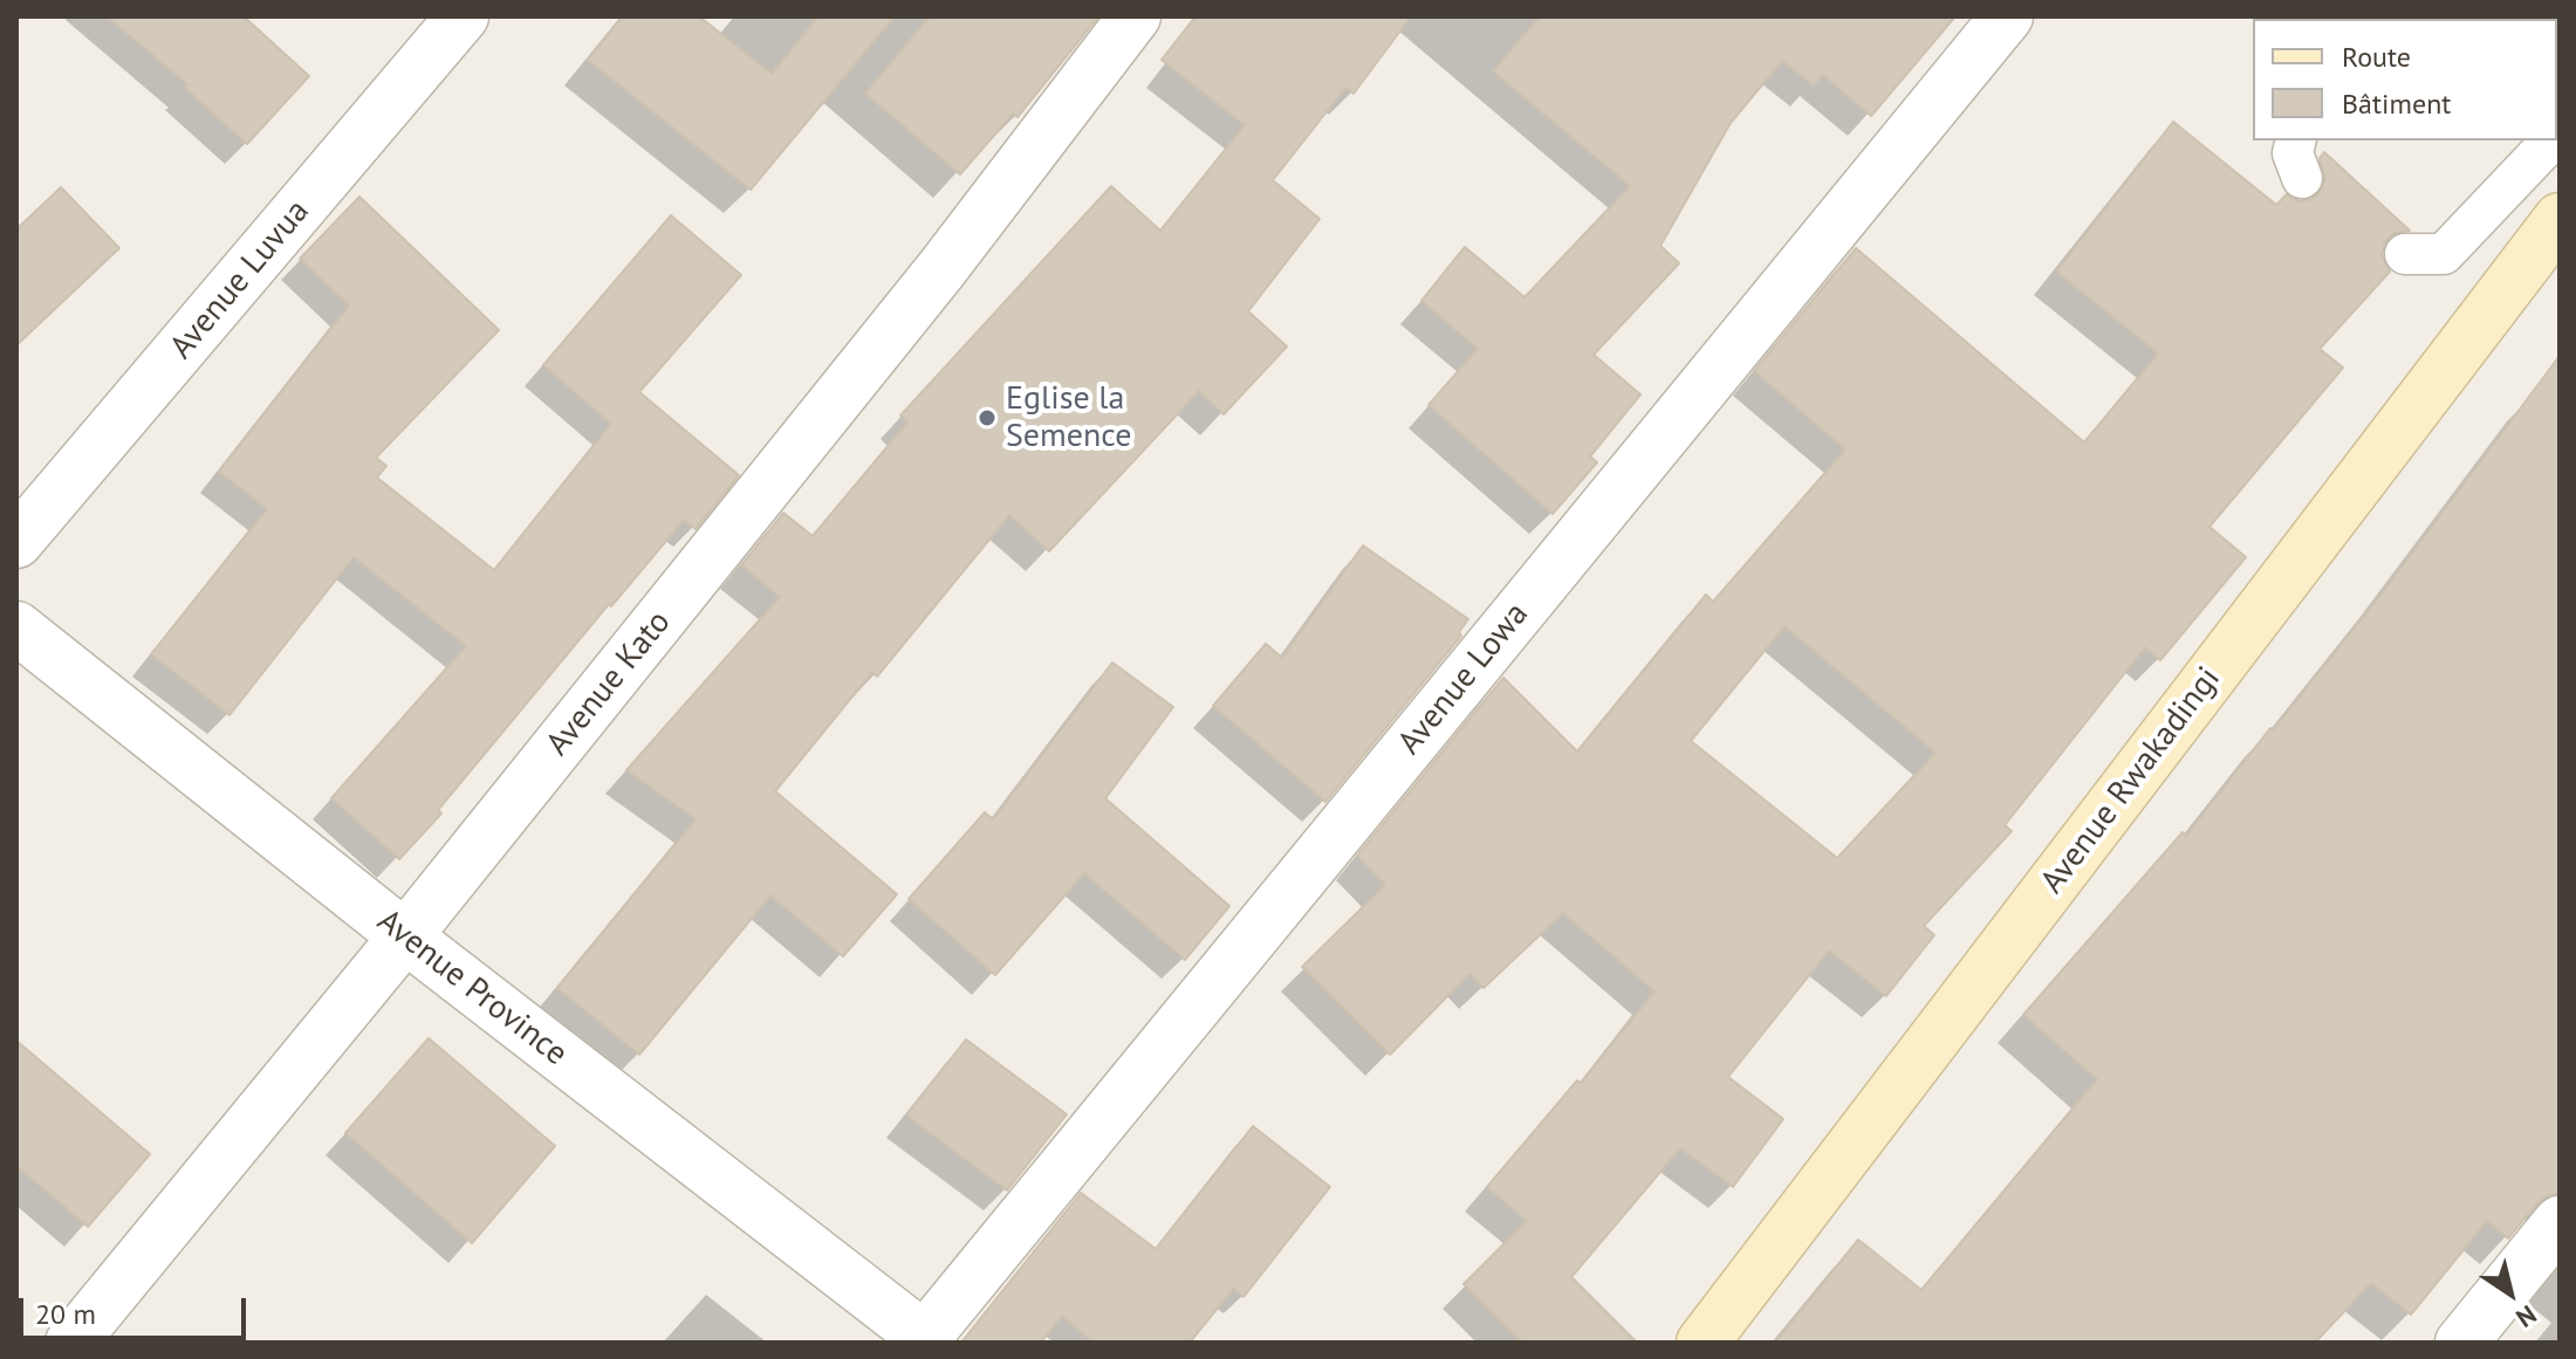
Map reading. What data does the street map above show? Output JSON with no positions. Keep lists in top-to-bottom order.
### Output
{
  "streets": {
    "street": [
      "Avenue Luvua",
      "Avenue Lowa",
      "Avenue Kato",
      "Avenue Rwakadingi",
      "Avenue Province"
    ]
  },
  "crossings": [
    ["Avenue Lowa", "Avenue Province"],
    ["Avenue Kato", "Avenue Province"]
  ],
  "places": ["Eglise la Semence"],
  "legend": ["Route", "Bâtiment"],
  "scale_bar": "20 m",
  "north": "bottom right"
}
